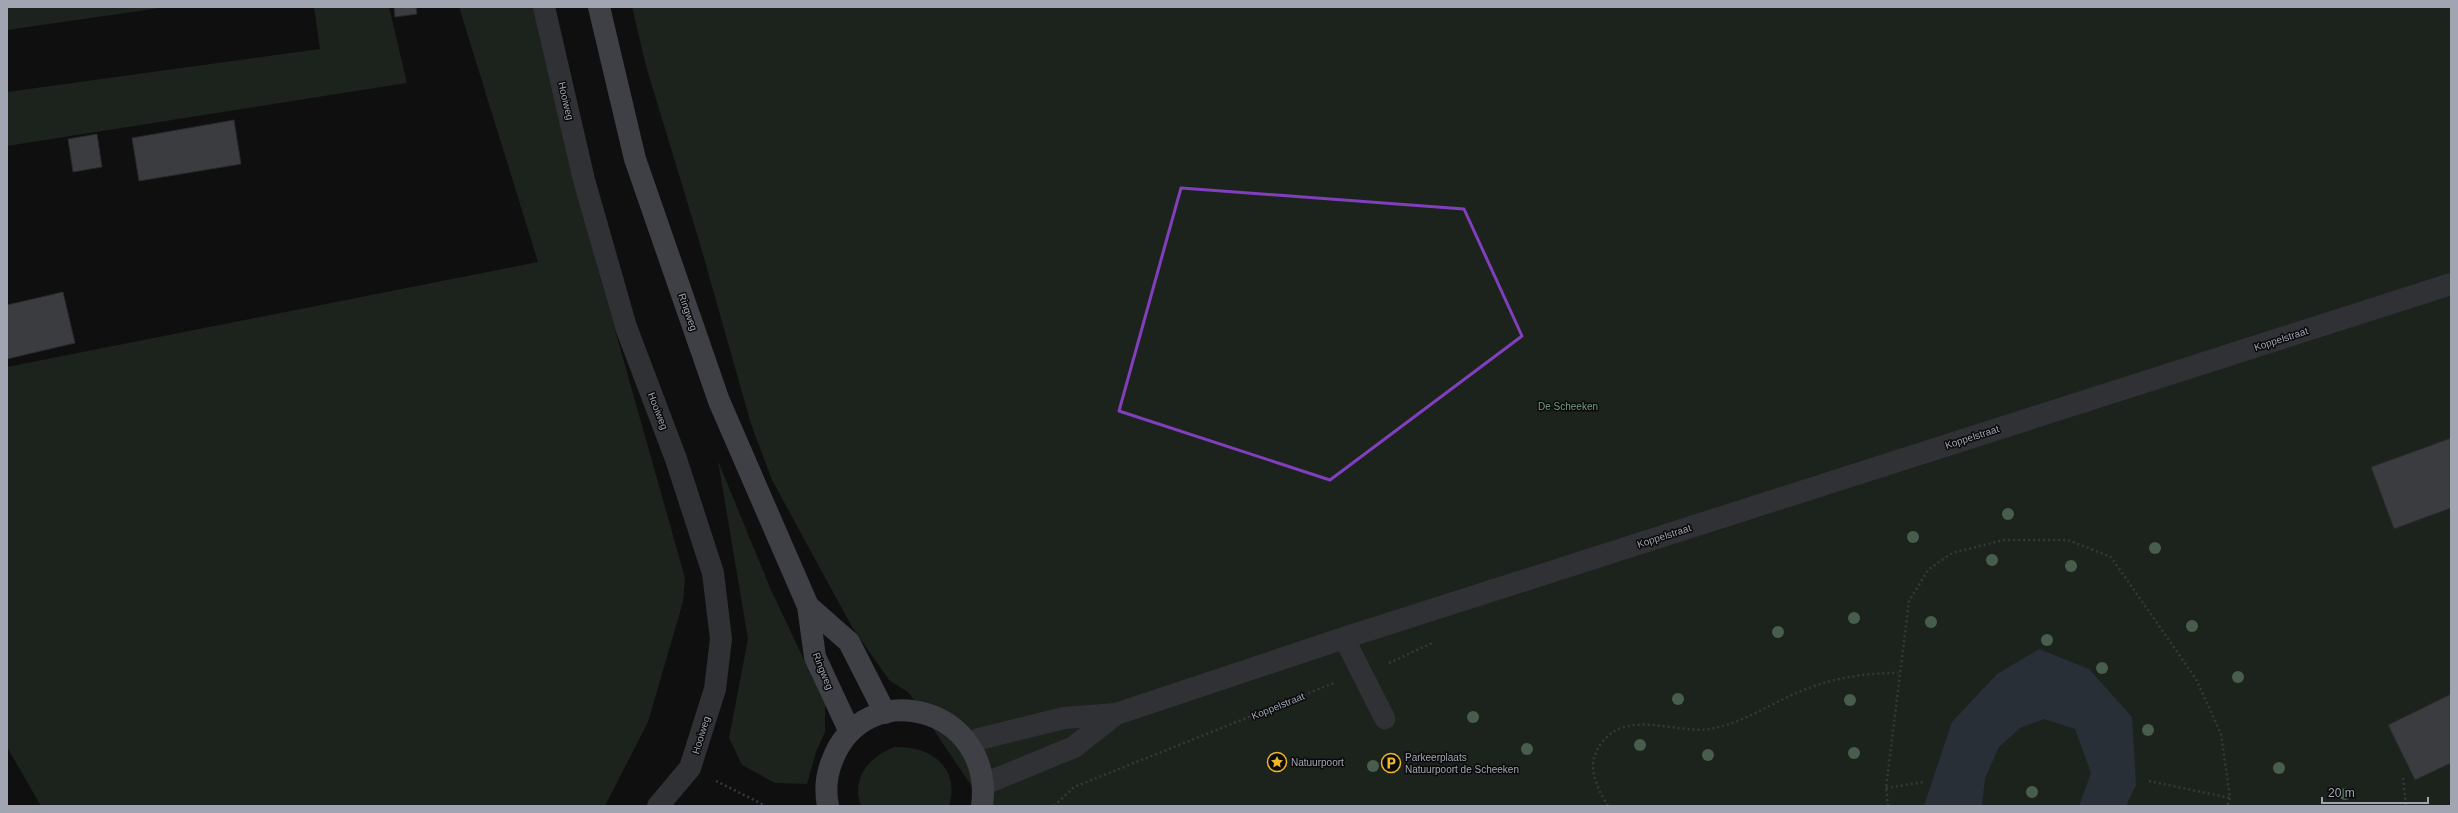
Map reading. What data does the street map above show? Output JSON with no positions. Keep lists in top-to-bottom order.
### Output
{
  "streets": {
    "main road": ["Ringweg"],
    "street": ["Hooiweg", "Koppelstraat"]
  },
  "parks": ["De Scheeken"],
  "places": {
    "place": ["Natuurpoort"],
    "parking": ["Parkeerplaats Natuurpoort de Scheeken"]
  },
  "scale_bar": "20 m"
}
